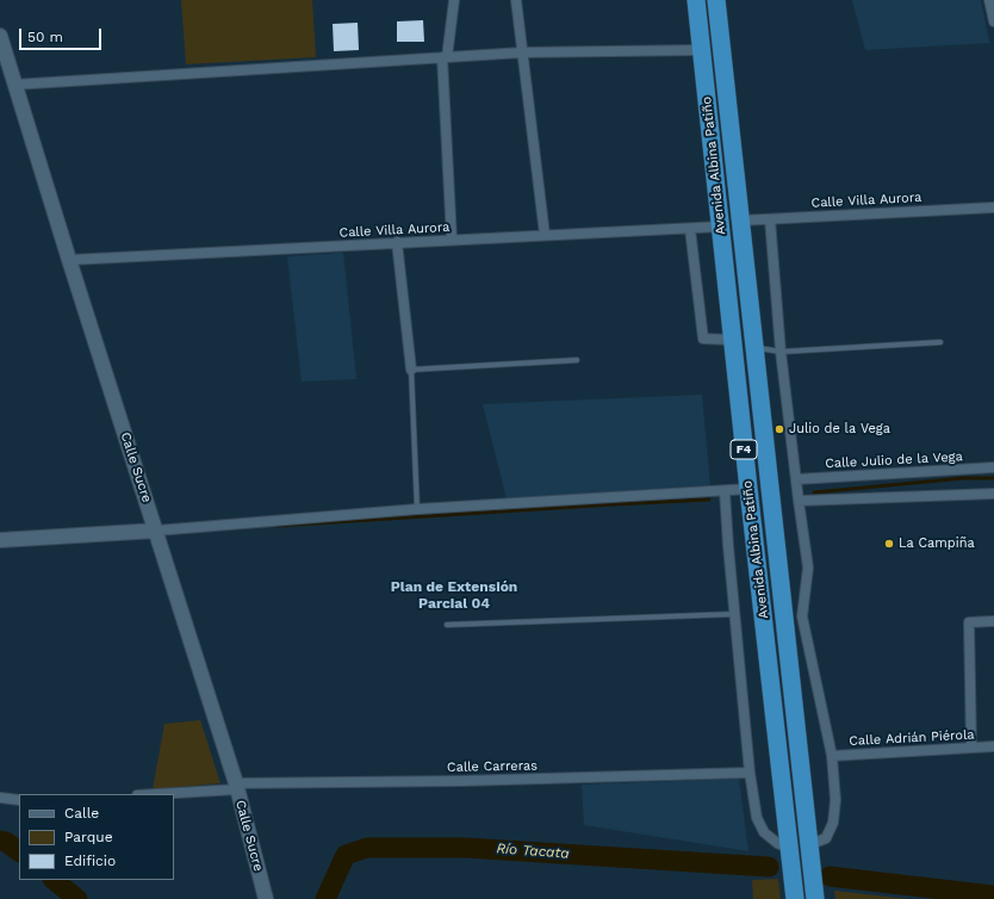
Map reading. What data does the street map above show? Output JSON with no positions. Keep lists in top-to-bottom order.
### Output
{
  "streets": {
    "highway": ["Avenida Albina Patiño", "F4"],
    "main road": ["Calle Sucre"],
    "street": [
      "Calle Villa Aurora",
      "Calle Julio de la Vega",
      "Calle Adrián Piérola",
      "Calle Carreras"
    ]
  },
  "crossings": [
    ["Avenida Albina Patiño", "Calle Villa Aurora"],
    ["Calle Villa Aurora", "Calle Sucre"],
    ["Calle Sucre", "Calle Carreras"]
  ],
  "districts": ["Plan de Extensión Parcial 04"],
  "water": ["Río Tacata"],
  "places": ["Julio de la Vega", "La Campiña"],
  "legend": ["Calle", "Parque", "Edificio"],
  "scale_bar": "50 m"
}
